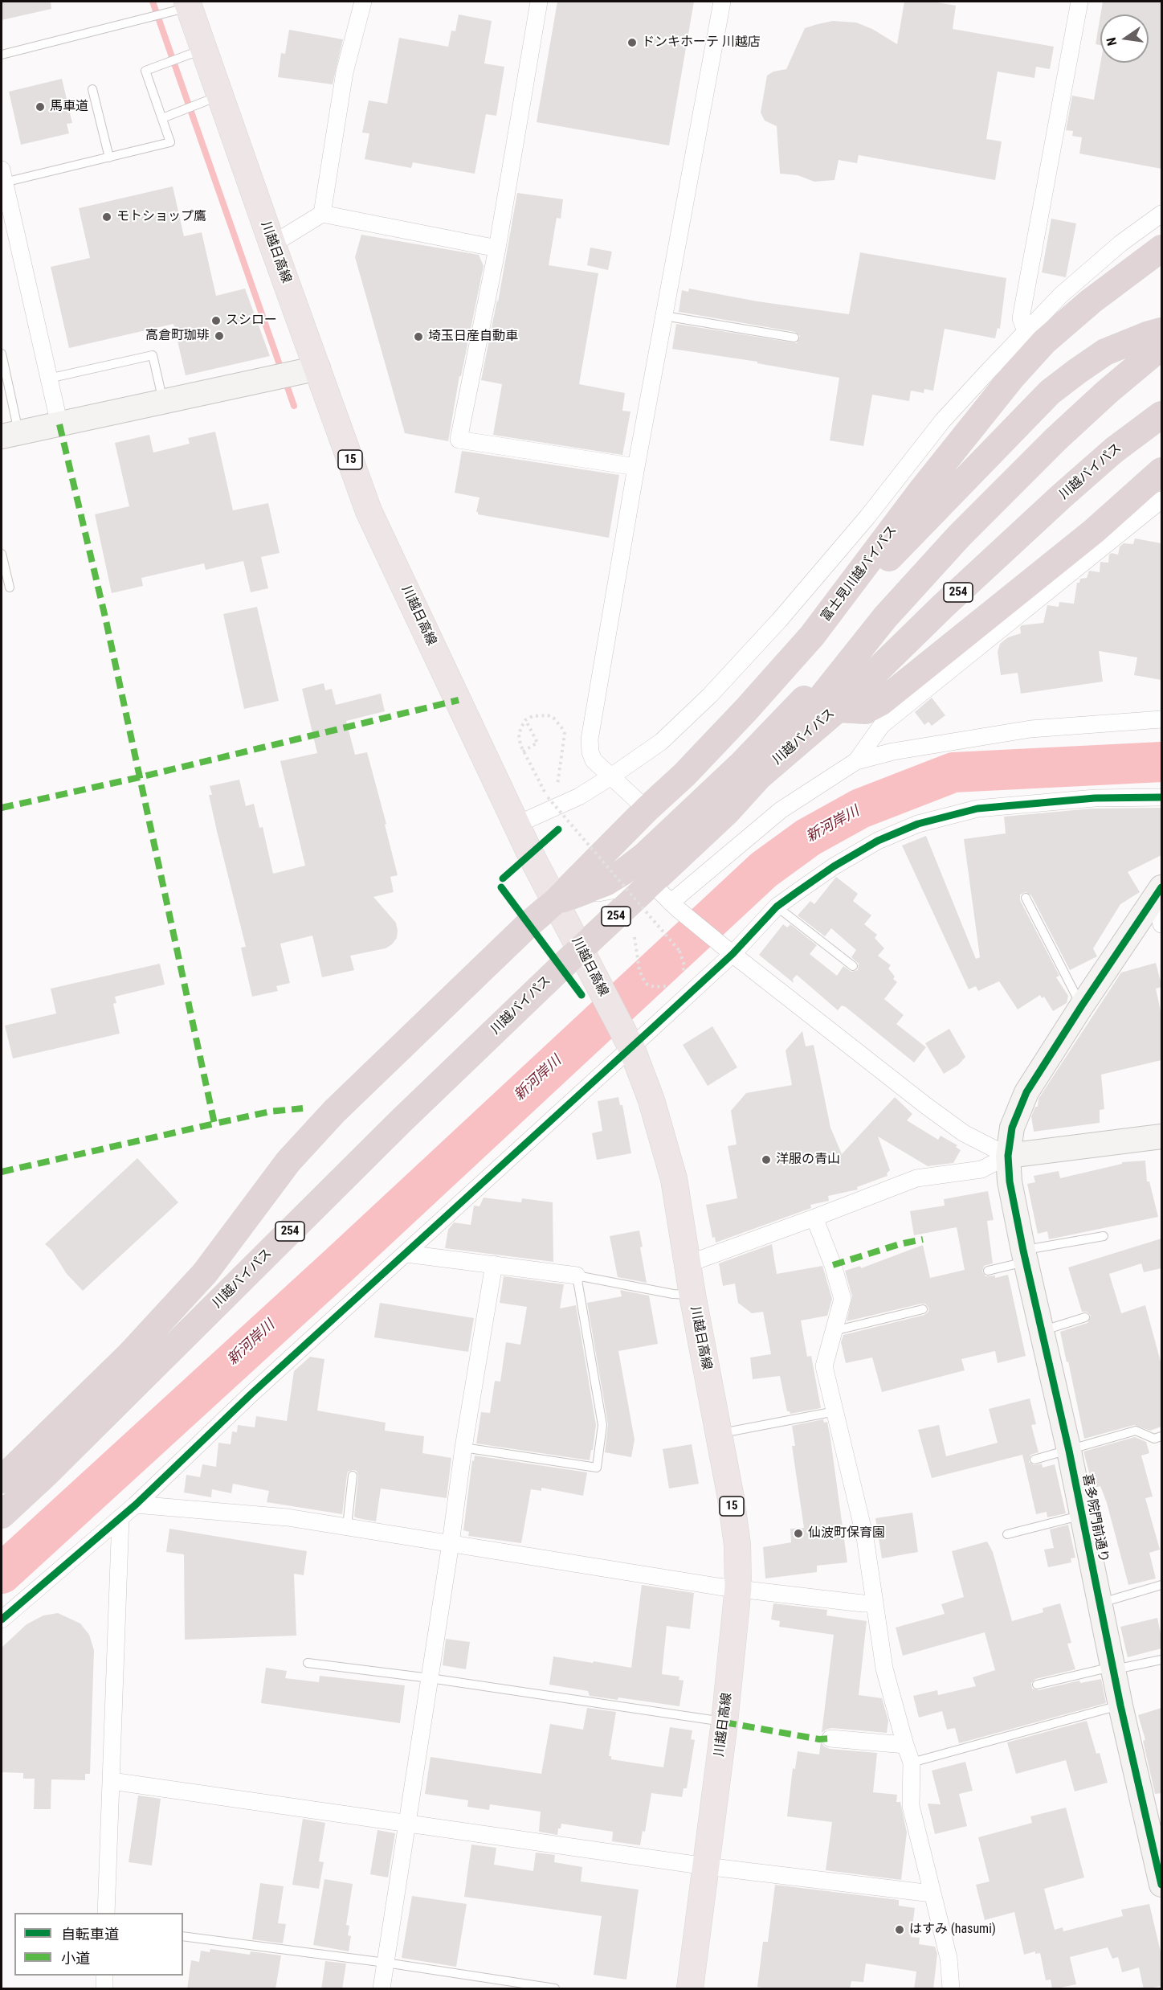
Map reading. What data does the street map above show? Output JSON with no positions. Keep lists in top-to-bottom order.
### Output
{
  "streets": {
    "highway": ["川越バイパス", "富士見川越バイパス", "254"],
    "main road": ["川越日高線", "15"],
    "street": ["喜多院門前通り"]
  },
  "crossings": [
    ["川越日高線", "川越バイパス"],
    ["川越日高線", "富士見川越バイパス"],
    ["川越バイパス", "254"]
  ],
  "water": ["新河岸川"],
  "places": [
    "ドンキホーテ 川越店",
    "馬車道",
    "モトショップ鷹",
    "スシロー",
    "高倉町珈琲",
    "埼玉日産自動車",
    "洋服の青山",
    "仙波町保育園",
    "はすみ (hasumi)"
  ],
  "legend": ["自転車道", "小道"],
  "north": "left"
}
